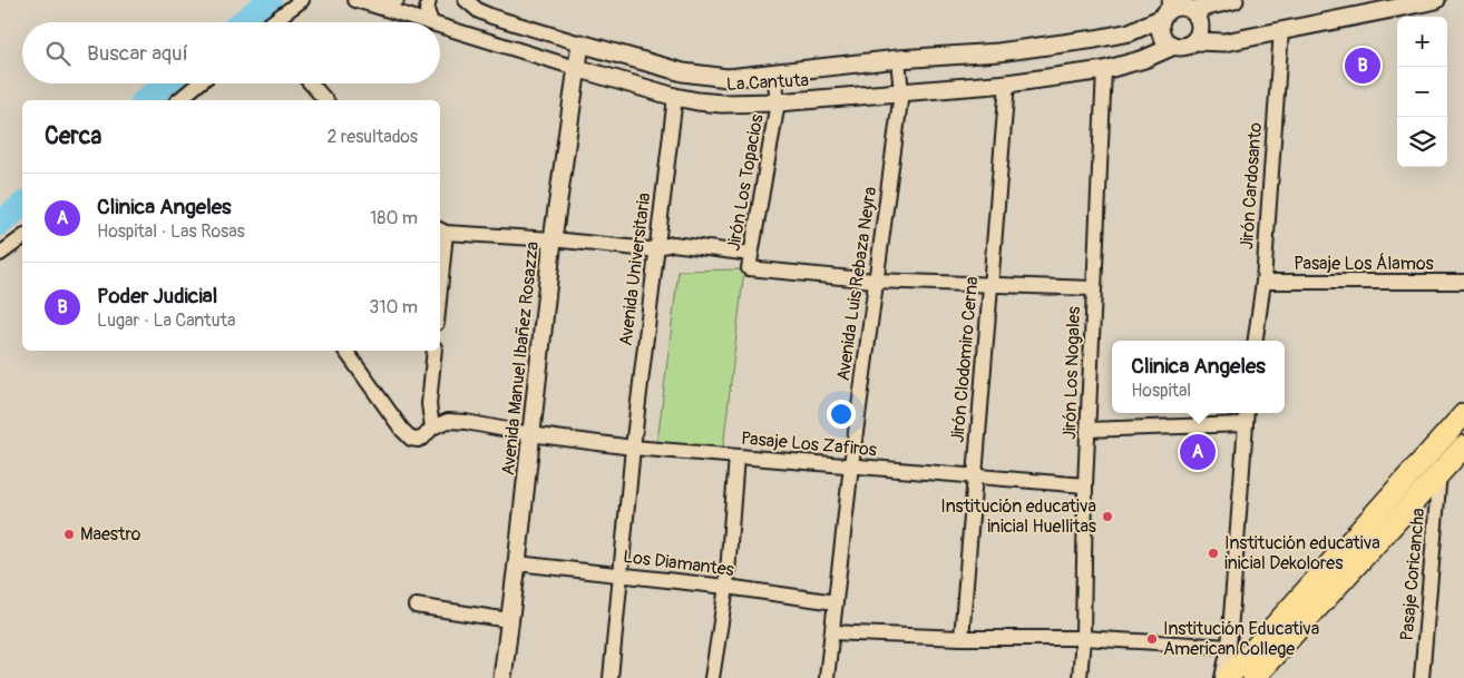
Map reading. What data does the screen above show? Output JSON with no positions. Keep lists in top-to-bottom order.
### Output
{
  "streets": {
    "street": [
      "La Cantuta",
      "Jirón Los Topacios",
      "Jirón Cardosanto",
      "Pasaje Los Álamos",
      "Avenida Universitaria",
      "Avenida Luis Rebaza Neyra",
      "Avenida Manuel Ibañez Rosazza",
      "Jirón Clodomiro Cerna",
      "Jirón Los Nogales",
      "Pasaje Los Zafiros",
      "Los Diamantes",
      "Pasaje Coricancha"
    ]
  },
  "crossings": [
    ["La Cantuta", "Jirón Los Topacios"],
    ["La Cantuta", "Jirón Cardosanto"],
    ["La Cantuta", "Avenida Universitaria"],
    ["La Cantuta", "Avenida Luis Rebaza Neyra"],
    ["La Cantuta", "Avenida Manuel Ibañez Rosazza"],
    ["La Cantuta", "Jirón Clodomiro Cerna"],
    ["La Cantuta", "Jirón Los Nogales"],
    ["Jirón Cardosanto", "Pasaje Los Álamos"],
    ["Avenida Universitaria", "Pasaje Los Zafiros"],
    ["Avenida Universitaria", "Los Diamantes"],
    ["Avenida Luis Rebaza Neyra", "Pasaje Los Zafiros"],
    ["Avenida Luis Rebaza Neyra", "Los Diamantes"],
    ["Avenida Manuel Ibañez Rosazza", "Pasaje Los Zafiros"],
    ["Avenida Manuel Ibañez Rosazza", "Los Diamantes"],
    ["Jirón Clodomiro Cerna", "Pasaje Los Zafiros"],
    ["Jirón Los Nogales", "Pasaje Los Zafiros"]
  ],
  "places": [
    "Institución educativa inicial Huellitas",
    "Maestro",
    "Institución educativa inicial Dekolores",
    "Institución Educativa American College"
  ],
  "page": {
    "map_buttons": ["+", "−"],
    "search": "Buscar aquí",
    "pins": ["B", "A"],
    "heading": ["Cerca", "2 resultados"],
    "list": [
      {
        "mark": "A",
        "name": "Clinica Angeles",
        "note": "Hospital · Las Rosas",
        "value": "180 m"
      },
      {
        "mark": "B",
        "name": "Poder Judicial",
        "note": "Lugar · La Cantuta",
        "value": "310 m"
      }
    ],
    "popup": ["Clinica Angeles", "Hospital"]
  }
}
